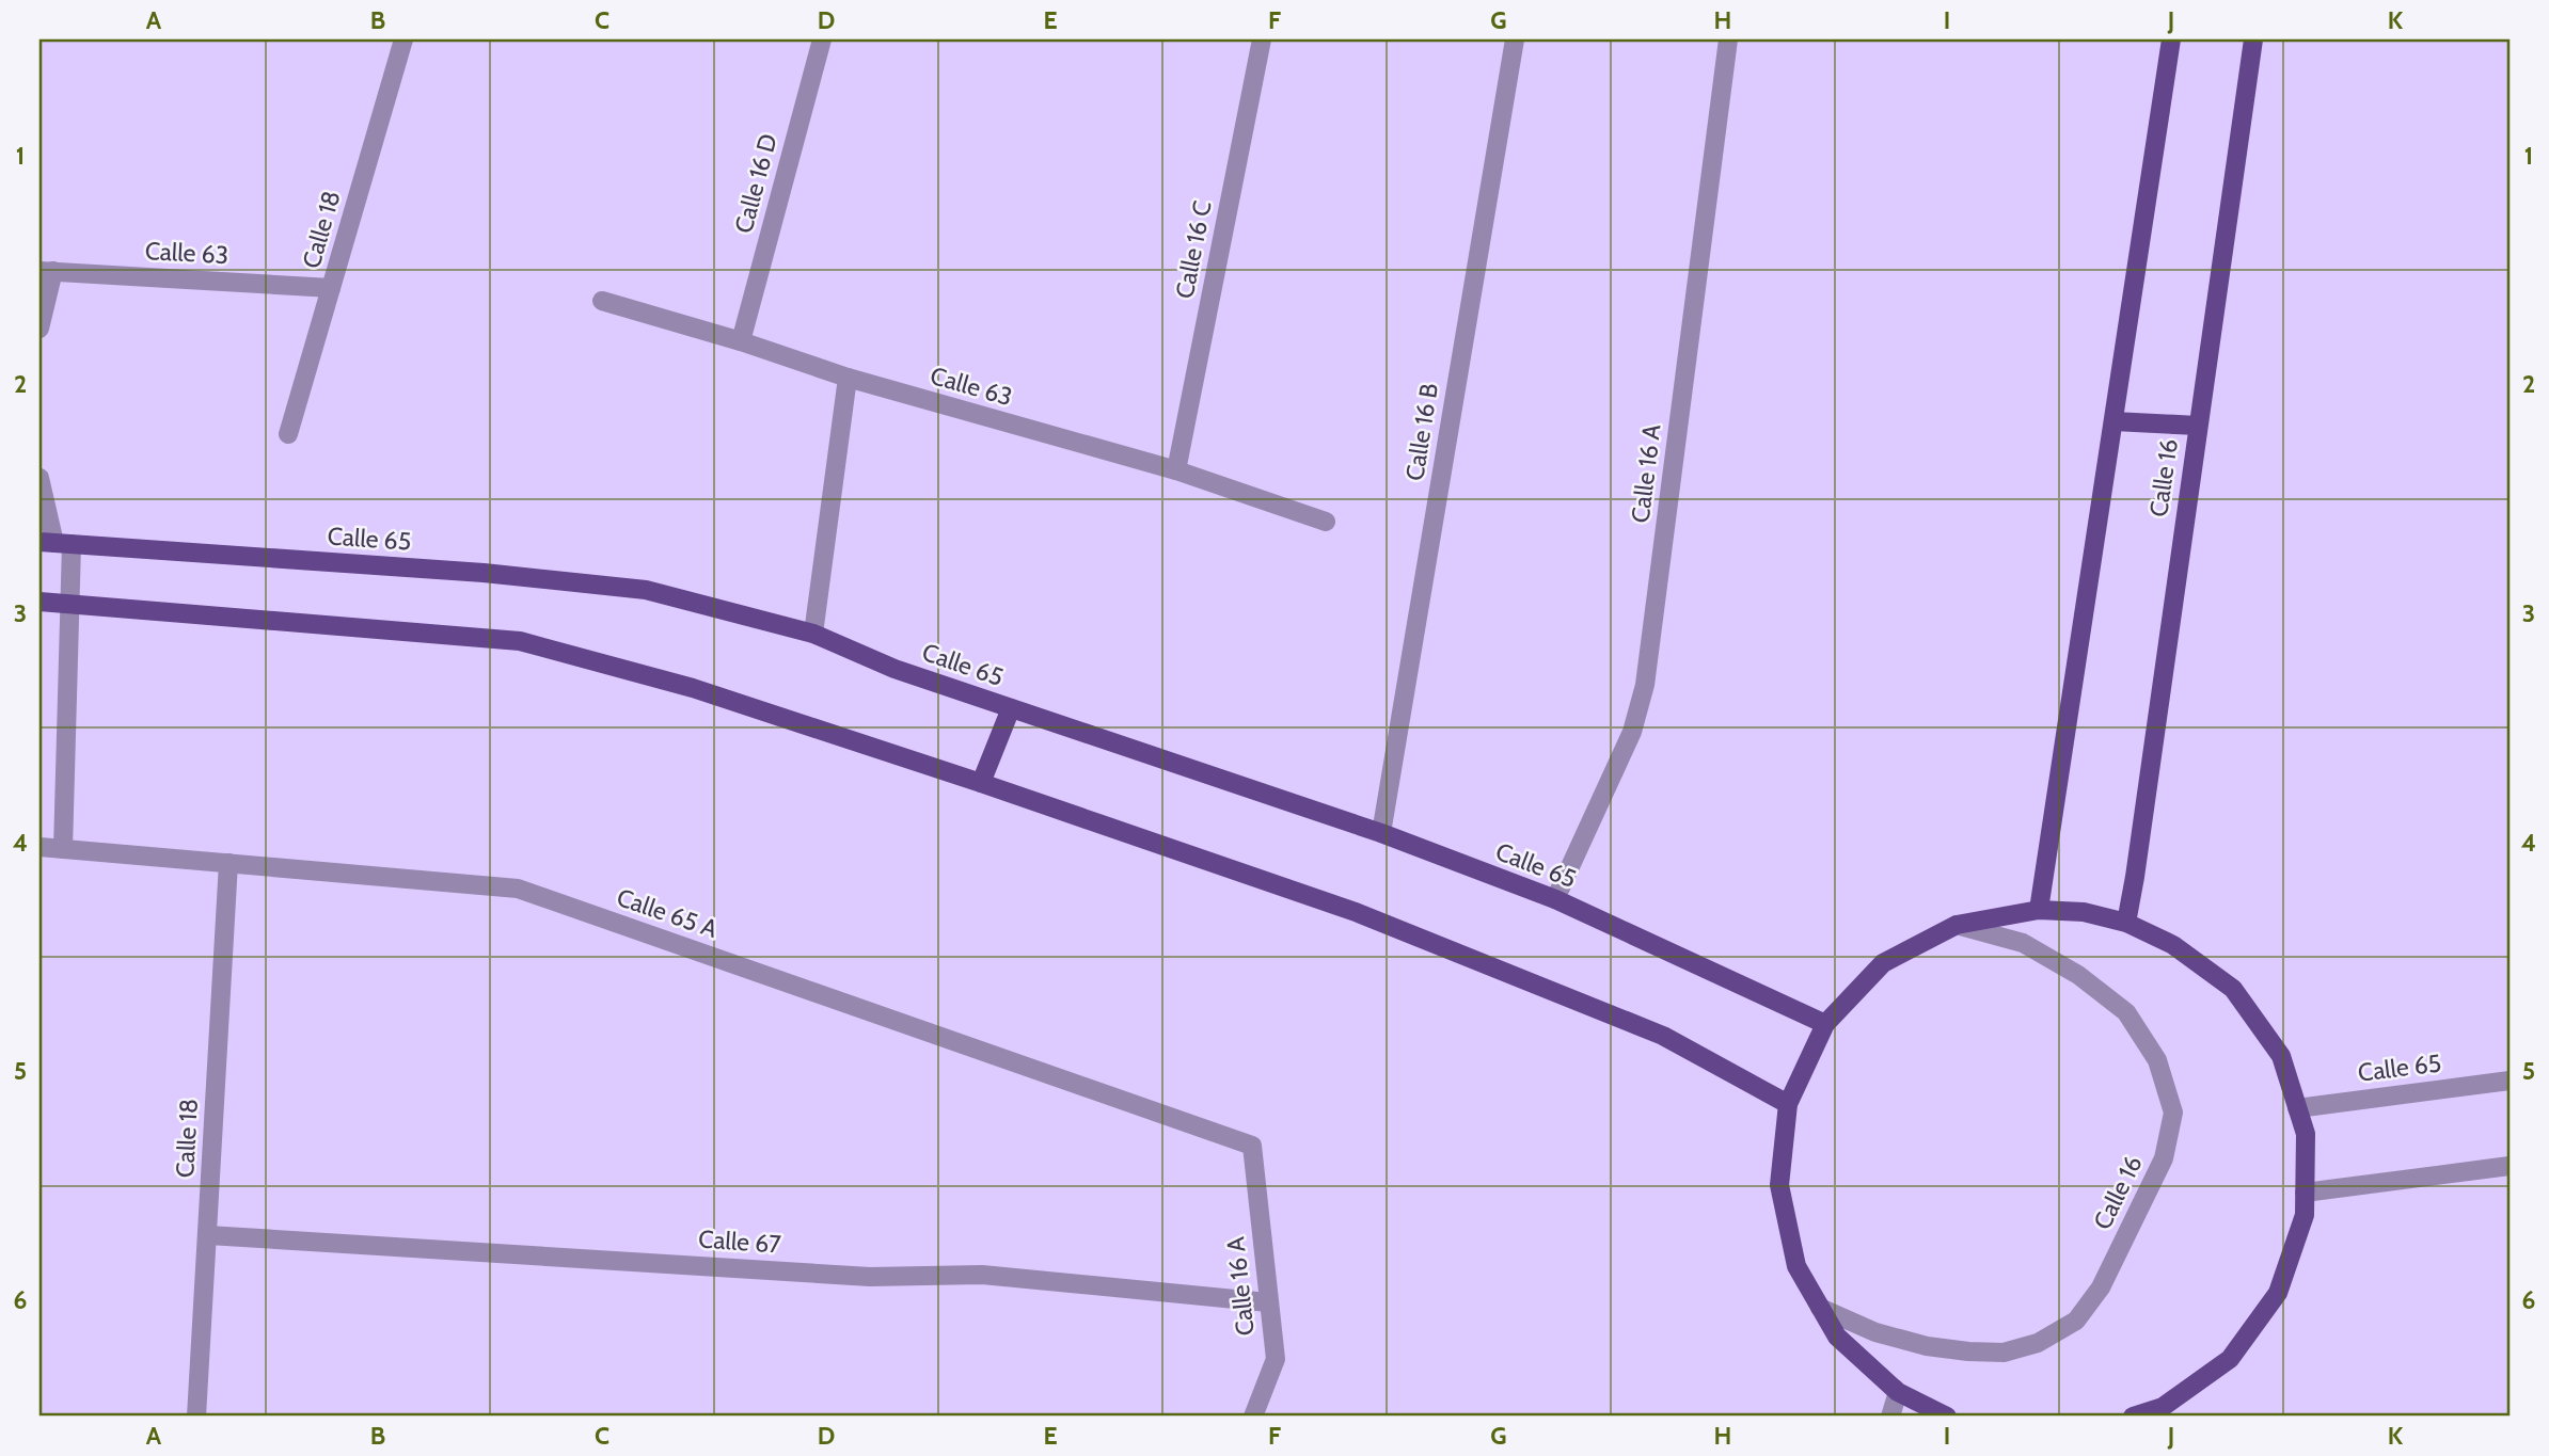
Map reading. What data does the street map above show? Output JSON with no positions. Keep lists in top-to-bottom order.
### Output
{
  "streets": {
    "main road": ["Calle 16", "Calle 65"],
    "street": [
      "Calle 16 D",
      "Calle 18",
      "Calle 16 C",
      "Calle 63",
      "Calle 16 B",
      "Calle 16 A",
      "Calle 65 A",
      "Calle 67"
    ]
  },
  "crossings": [
    ["Calle 16 D", "Calle 63"],
    ["Calle 18", "Calle 63"],
    ["Calle 18", "Calle 65 A"],
    ["Calle 18", "Calle 67"],
    ["Calle 16 C", "Calle 63"],
    ["Calle 16 B", "Calle 65"],
    ["Calle 16 A", "Calle 65"],
    ["Calle 16 A", "Calle 65 A"],
    ["Calle 16 A", "Calle 67"]
  ],
  "grid": {
    "columns": [
      "A",
      "B",
      "C",
      "D",
      "E",
      "F",
      "G",
      "H",
      "I",
      "J",
      "K"
    ],
    "rows": [
      "1",
      "2",
      "3",
      "4",
      "5",
      "6"
    ]
  }
}
